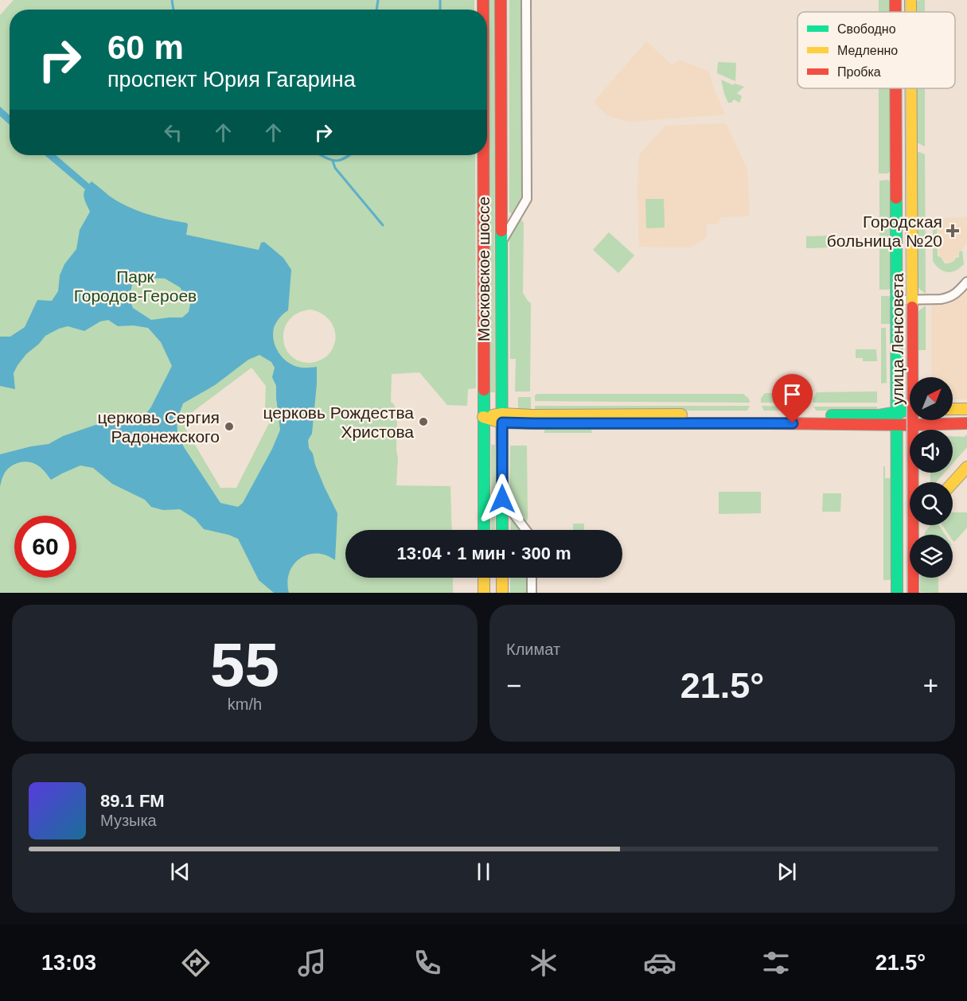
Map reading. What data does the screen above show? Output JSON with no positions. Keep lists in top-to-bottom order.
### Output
{
  "streets": {
    "main road": ["Московское шоссе", "улица Ленсовета"]
  },
  "parks": ["Парк Городов-Героев"],
  "places": {
    "health": ["Городская больница №20"],
    "other": ["церковь Рождества Христова", "церковь Сергия Радонежского"]
  },
  "legend": ["Свободно", "Медленно", "Пробка"],
  "north": "top right",
  "page": {
    "turn": ["60 m", "проспект Юрия Гагарина"],
    "limit": "60",
    "trip": "13:04 · 1 мин · 300 m",
    "tile": [
      ["55", "km/h"],
      "Климат"
    ],
    "heat": ["−", "21.5°", "+"],
    "song": ["89.1 FM", "Музыка"],
    "tabs": ["13:03", "21.5°"]
  }
}
